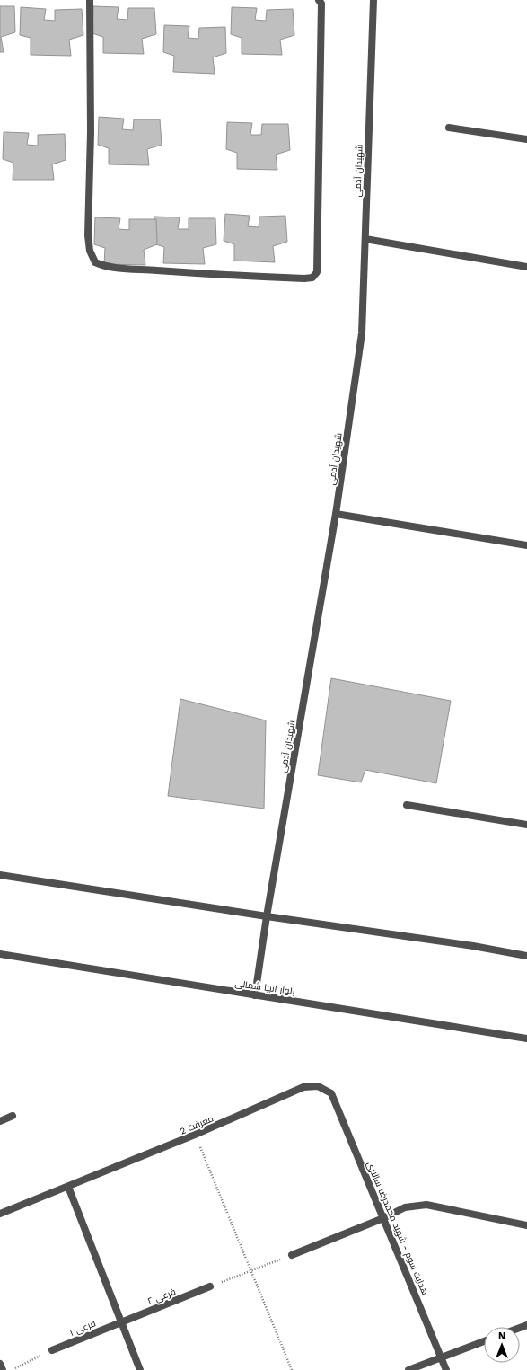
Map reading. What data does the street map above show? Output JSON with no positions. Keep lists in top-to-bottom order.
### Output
{
  "streets": {
    "street": [
      "شهیدان آدمی",
      "بلوار انبیا شمالی",
      "معرفت 2",
      "هدایت سوم - شهید محمدرضا سالاری",
      "فرعی ۲",
      "فرعی ۱"
    ]
  },
  "crossings": [
    ["شهیدان آدمی", "بلوار انبیا شمالی"],
    ["معرفت 2", "هدایت سوم - شهید محمدرضا سالاری"],
    ["فرعی ۲", "فرعی ۱"]
  ],
  "north": "top"
}
